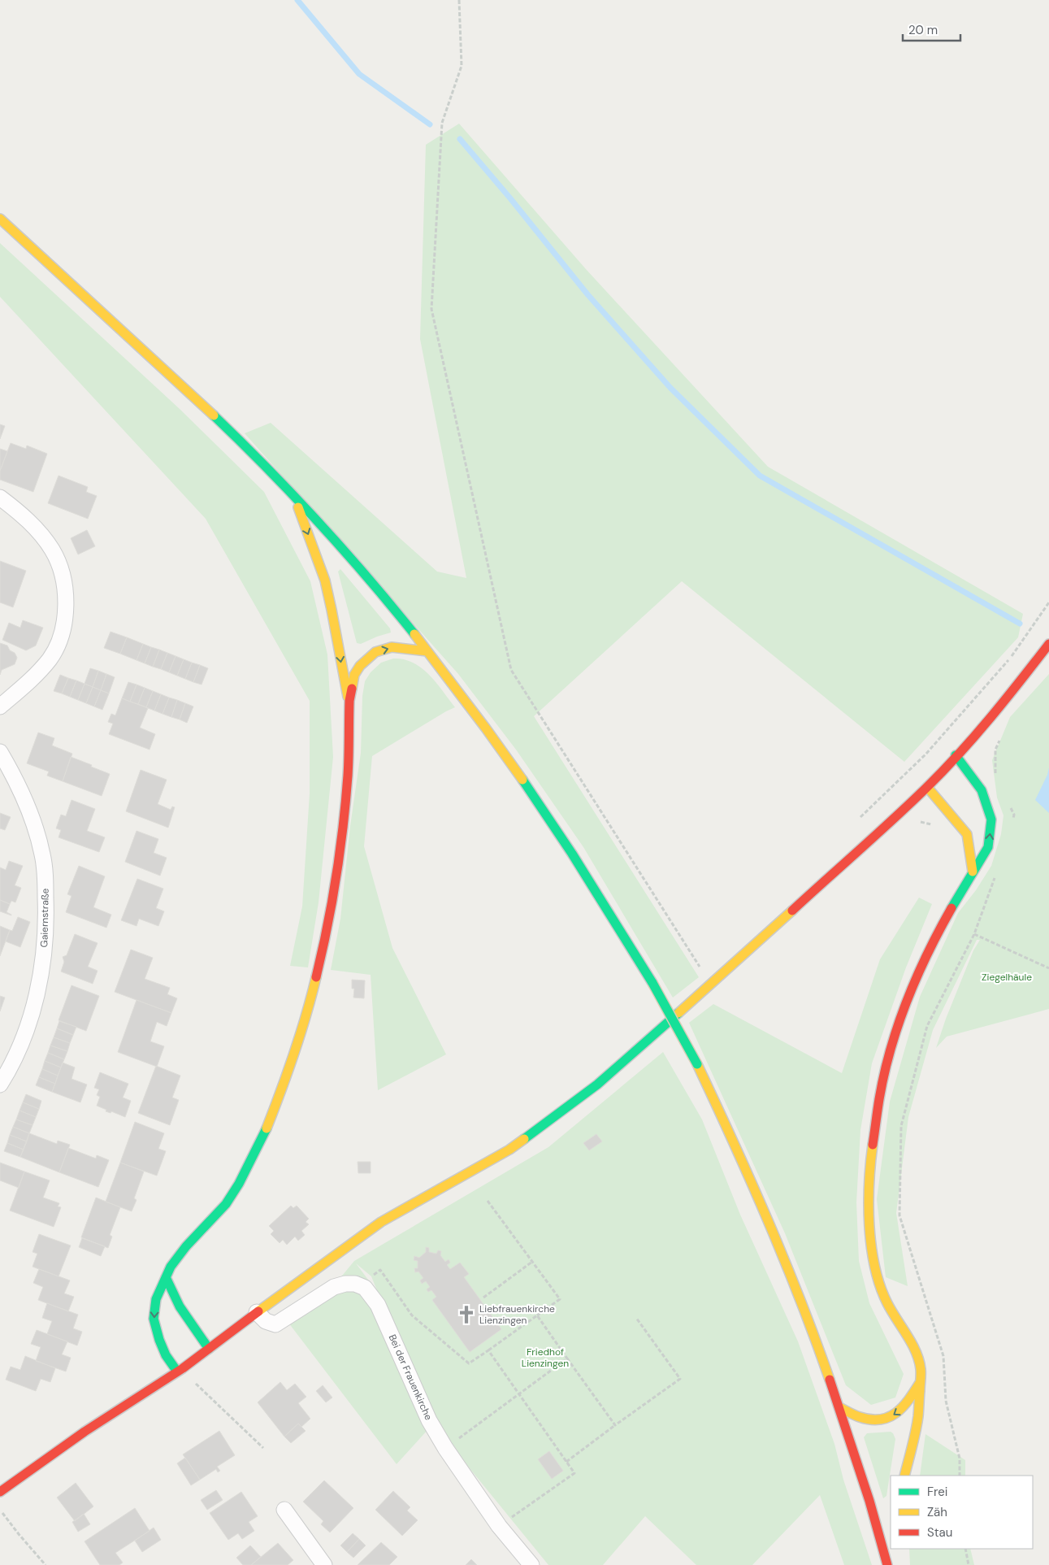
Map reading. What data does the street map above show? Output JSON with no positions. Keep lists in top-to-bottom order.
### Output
{
  "streets": {
    "street": ["Gaiernstraße", "Bei der Frauenkirche"]
  },
  "parks": ["Ziegelhäule", "Friedhof Lienzingen"],
  "places": {
    "church": ["Liebfrauenkirche Lienzingen"]
  },
  "legend": ["Frei", "Zäh", "Stau"],
  "scale_bar": "20 m"
}
